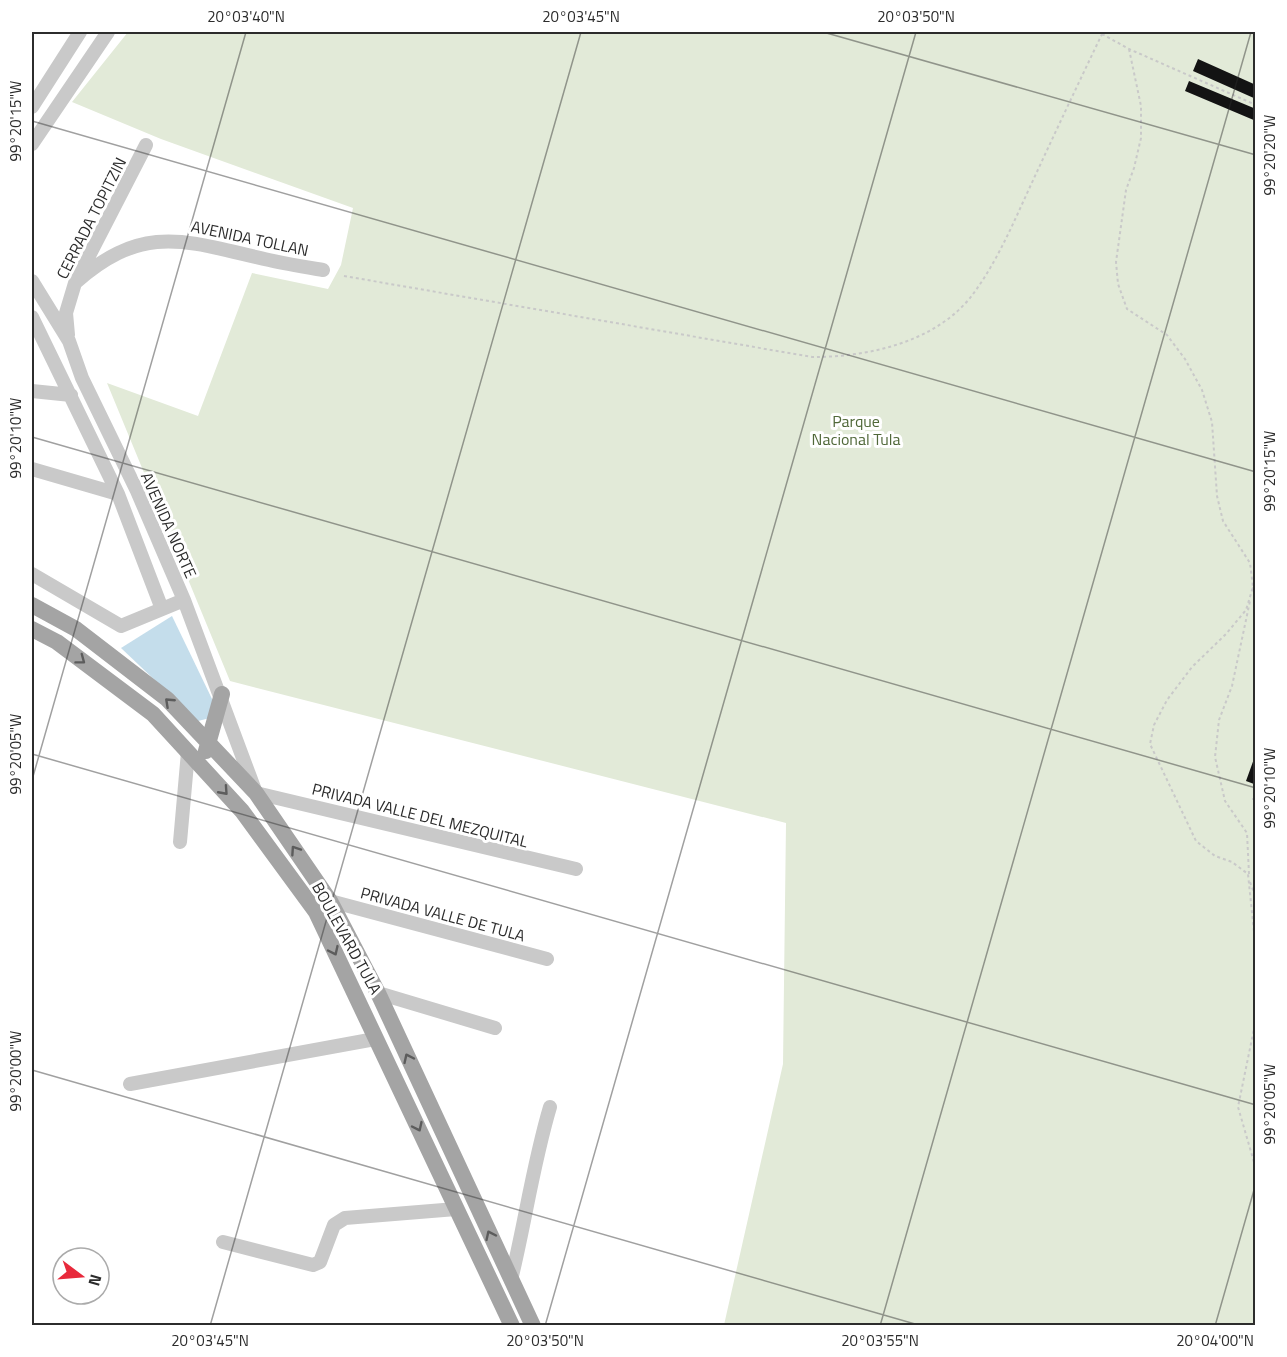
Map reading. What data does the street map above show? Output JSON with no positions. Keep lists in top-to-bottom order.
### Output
{
  "streets": {
    "main road": ["BOULEVARD TULA"],
    "street": [
      "CERRADA TOPITZIN",
      "AVENIDA TOLLAN",
      "AVENIDA NORTE",
      "PRIVADA VALLE DEL MEZQUITAL",
      "PRIVADA VALLE DE TULA"
    ]
  },
  "crossings": [
    ["CERRADA TOPITZIN", "AVENIDA TOLLAN"],
    ["CERRADA TOPITZIN", "AVENIDA NORTE"],
    ["AVENIDA NORTE", "PRIVADA VALLE DEL MEZQUITAL"],
    ["AVENIDA NORTE", "BOULEVARD TULA"],
    ["PRIVADA VALLE DEL MEZQUITAL", "BOULEVARD TULA"],
    ["PRIVADA VALLE DE TULA", "BOULEVARD TULA"]
  ],
  "parks": ["Parque Nacional Tula"],
  "north": "right",
  "coordinates": [
    "20°03'40\"N",
    "20°03'45\"N",
    "20°03'50\"N",
    "99°20'15\"W",
    "99°20'20\"W",
    "99°20'10\"W",
    "99°20'05\"W",
    "99°20'00\"W",
    "20°03'55\"N",
    "20°04'00\"N"
  ]
}
